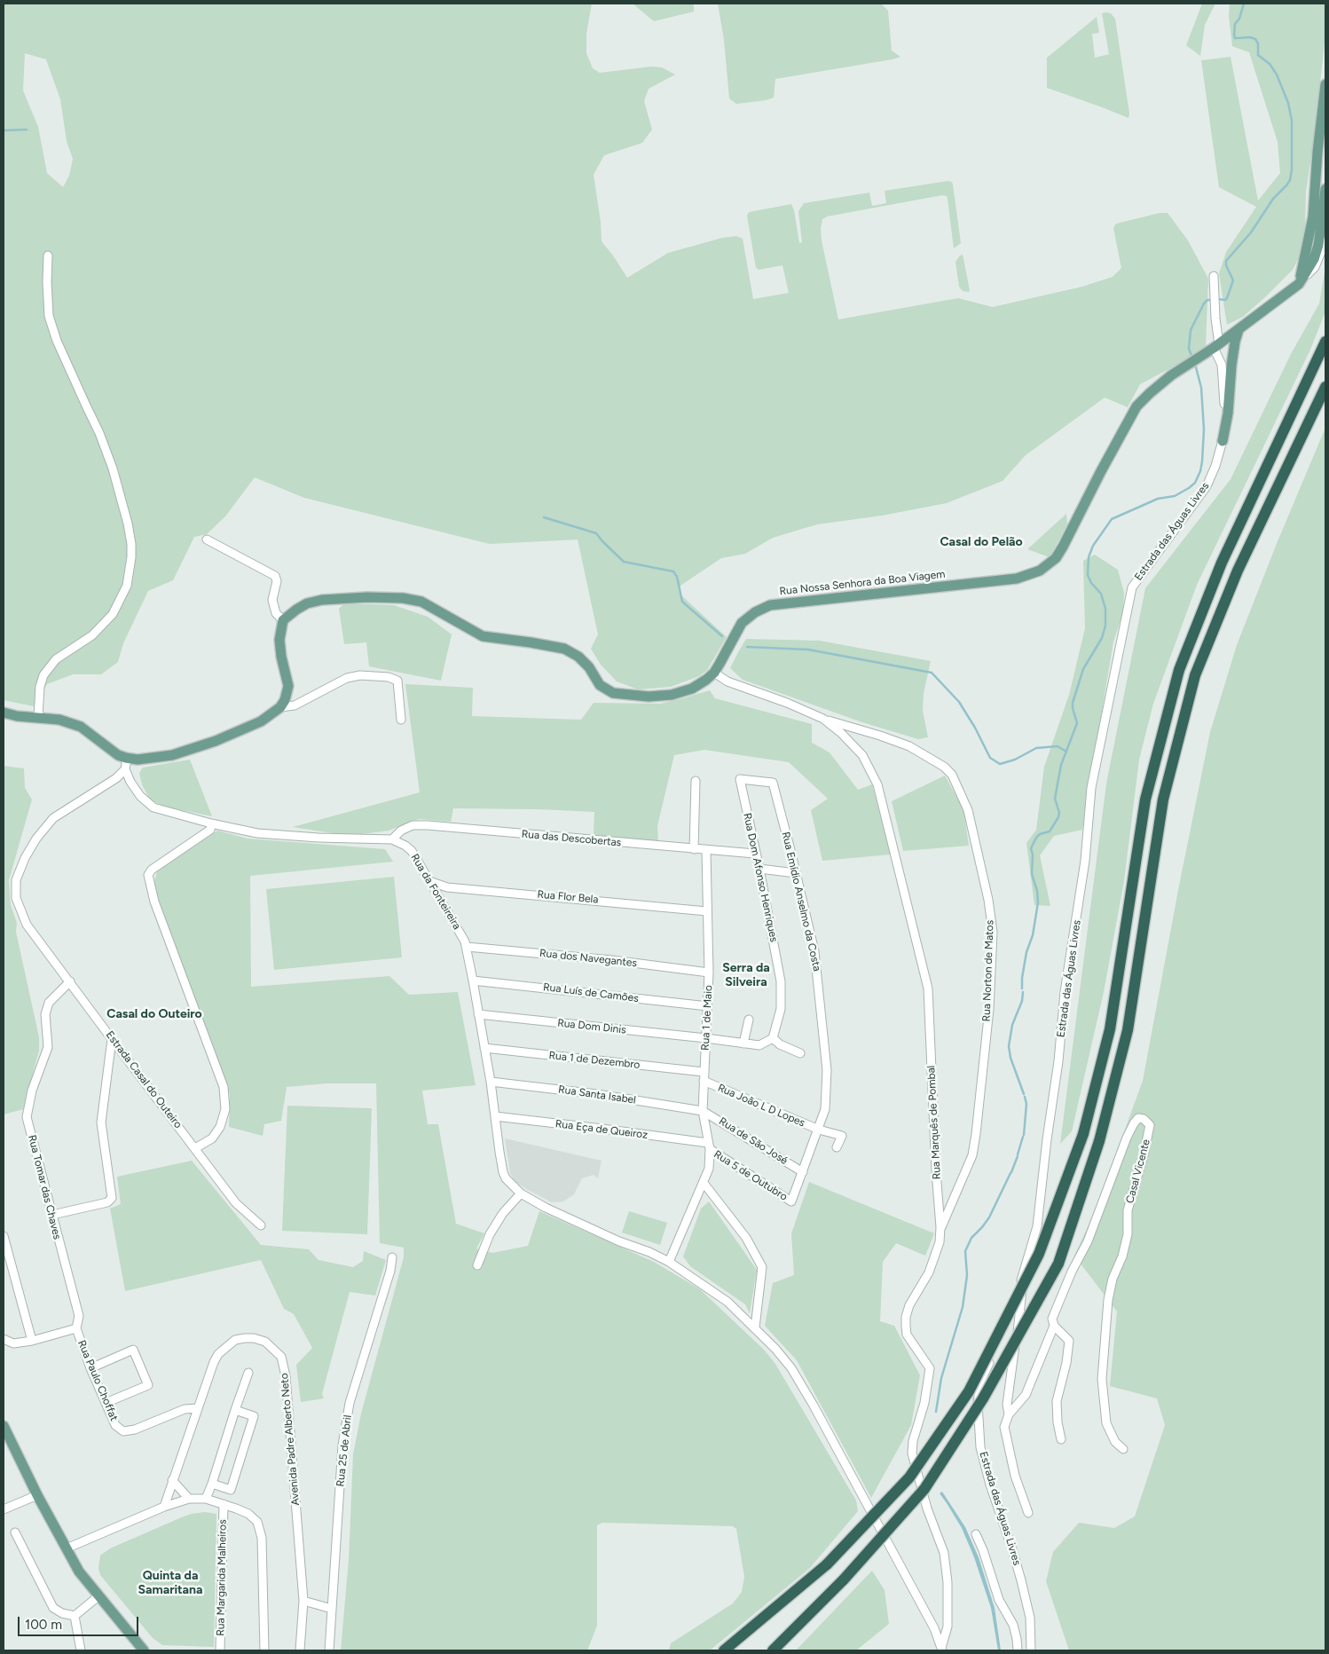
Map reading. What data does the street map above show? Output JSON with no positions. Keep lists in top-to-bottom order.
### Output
{
  "streets": {
    "main road": ["Rua Nossa Senhora da Boa Viagem"],
    "street": [
      "Estrada das Águas Livres",
      "Rua das Descobertas",
      "Rua Dom Afonso Henriques",
      "Rua da Fonteireira",
      "Rua Flor Bela",
      "Rua Emídio Anselmo da Costa",
      "Rua dos Navegantes",
      "Rua Norton de Matos",
      "Rua Luís de Camões",
      "Rua 1 de Maio",
      "Rua Dom Dinis",
      "Rua 1 de Dezembro",
      "Estrada Casal do Outeiro",
      "Rua Santa Isabel",
      "Rua João L D Lopes",
      "Rua Marquês de Pombal",
      "Rua Eça de Queiroz",
      "Rua de São José",
      "Casal Vicente",
      "Rua 5 de Outubro",
      "Rua Tomar das Chaves",
      "Rua Paulo Choffat",
      "Avenida Padre Alberto Neto",
      "Rua 25 de Abril",
      "Rua Margarida Malheiros"
    ]
  },
  "crossings": [
    ["Estrada das Águas Livres", "Rua Nossa Senhora da Boa Viagem"],
    ["Rua Nossa Senhora da Boa Viagem", "Rua Marquês de Pombal"],
    ["Rua das Descobertas", "Rua Dom Afonso Henriques"],
    ["Rua das Descobertas", "Rua da Fonteireira"],
    ["Rua das Descobertas", "Rua 1 de Maio"],
    ["Rua Dom Afonso Henriques", "Rua Emídio Anselmo da Costa"],
    ["Rua da Fonteireira", "Rua Flor Bela"],
    ["Rua da Fonteireira", "Rua dos Navegantes"],
    ["Rua da Fonteireira", "Rua Luís de Camões"],
    ["Rua da Fonteireira", "Rua 1 de Maio"],
    ["Rua da Fonteireira", "Rua Dom Dinis"],
    ["Rua da Fonteireira", "Rua 1 de Dezembro"],
    ["Rua da Fonteireira", "Estrada Casal do Outeiro"],
    ["Rua da Fonteireira", "Rua Santa Isabel"],
    ["Rua da Fonteireira", "Rua Marquês de Pombal"],
    ["Rua da Fonteireira", "Rua Eça de Queiroz"],
    ["Rua Flor Bela", "Rua 1 de Maio"],
    ["Rua Emídio Anselmo da Costa", "Rua João L D Lopes"],
    ["Rua Emídio Anselmo da Costa", "Rua de São José"],
    ["Rua Emídio Anselmo da Costa", "Rua 5 de Outubro"],
    ["Rua dos Navegantes", "Rua 1 de Maio"],
    ["Rua Norton de Matos", "Rua Marquês de Pombal"],
    ["Rua Luís de Camões", "Rua 1 de Maio"],
    ["Rua 1 de Maio", "Rua Dom Dinis"],
    ["Rua 1 de Maio", "Rua 1 de Dezembro"],
    ["Rua 1 de Maio", "Rua Santa Isabel"],
    ["Rua 1 de Maio", "Rua João L D Lopes"],
    ["Rua 1 de Maio", "Rua Eça de Queiroz"],
    ["Rua 1 de Maio", "Rua de São José"],
    ["Rua 1 de Maio", "Rua 5 de Outubro"],
    ["Rua 1 de Dezembro", "Rua João L D Lopes"],
    ["Estrada Casal do Outeiro", "Rua Tomar das Chaves"],
    ["Rua Santa Isabel", "Rua de São José"],
    ["Rua Eça de Queiroz", "Rua 5 de Outubro"],
    ["Rua Tomar das Chaves", "Rua Paulo Choffat"],
    ["Rua Paulo Choffat", "Avenida Padre Alberto Neto"]
  ],
  "districts": [
    "Casal do Pelão",
    "Serra da Silveira",
    "Casal do Outeiro",
    "Quinta da Samaritana"
  ],
  "scale_bar": "100 m"
}
